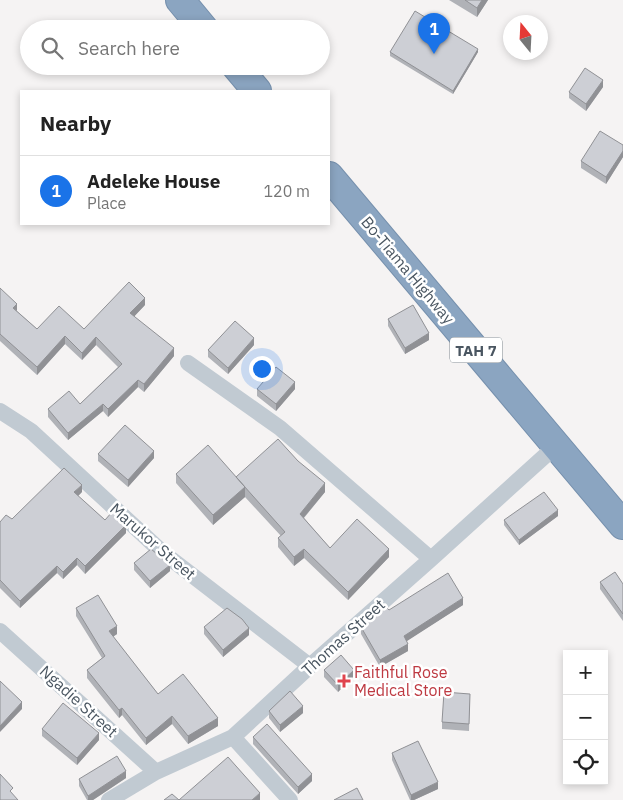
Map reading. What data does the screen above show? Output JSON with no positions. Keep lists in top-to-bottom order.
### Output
{
  "streets": {
    "highway": ["Bo-Tiama Highway", "TAH 7"],
    "street": ["Marukor Street", "Thomas Street", "Ngadie Street"]
  },
  "crossings": [
    ["Bo-Tiama Highway", "Thomas Street"],
    ["Marukor Street", "Thomas Street"],
    ["Thomas Street", "Ngadie Street"]
  ],
  "places": {
    "health": ["Faithful Rose Medical Store"]
  },
  "north": "top",
  "page": {
    "pins": "1",
    "search": "Search here",
    "heading": "Nearby",
    "list": [
      {
        "mark": "1",
        "name": "Adeleke House",
        "note": "Place",
        "value": "120 m"
      }
    ],
    "map_buttons": ["+", "−"]
  }
}
